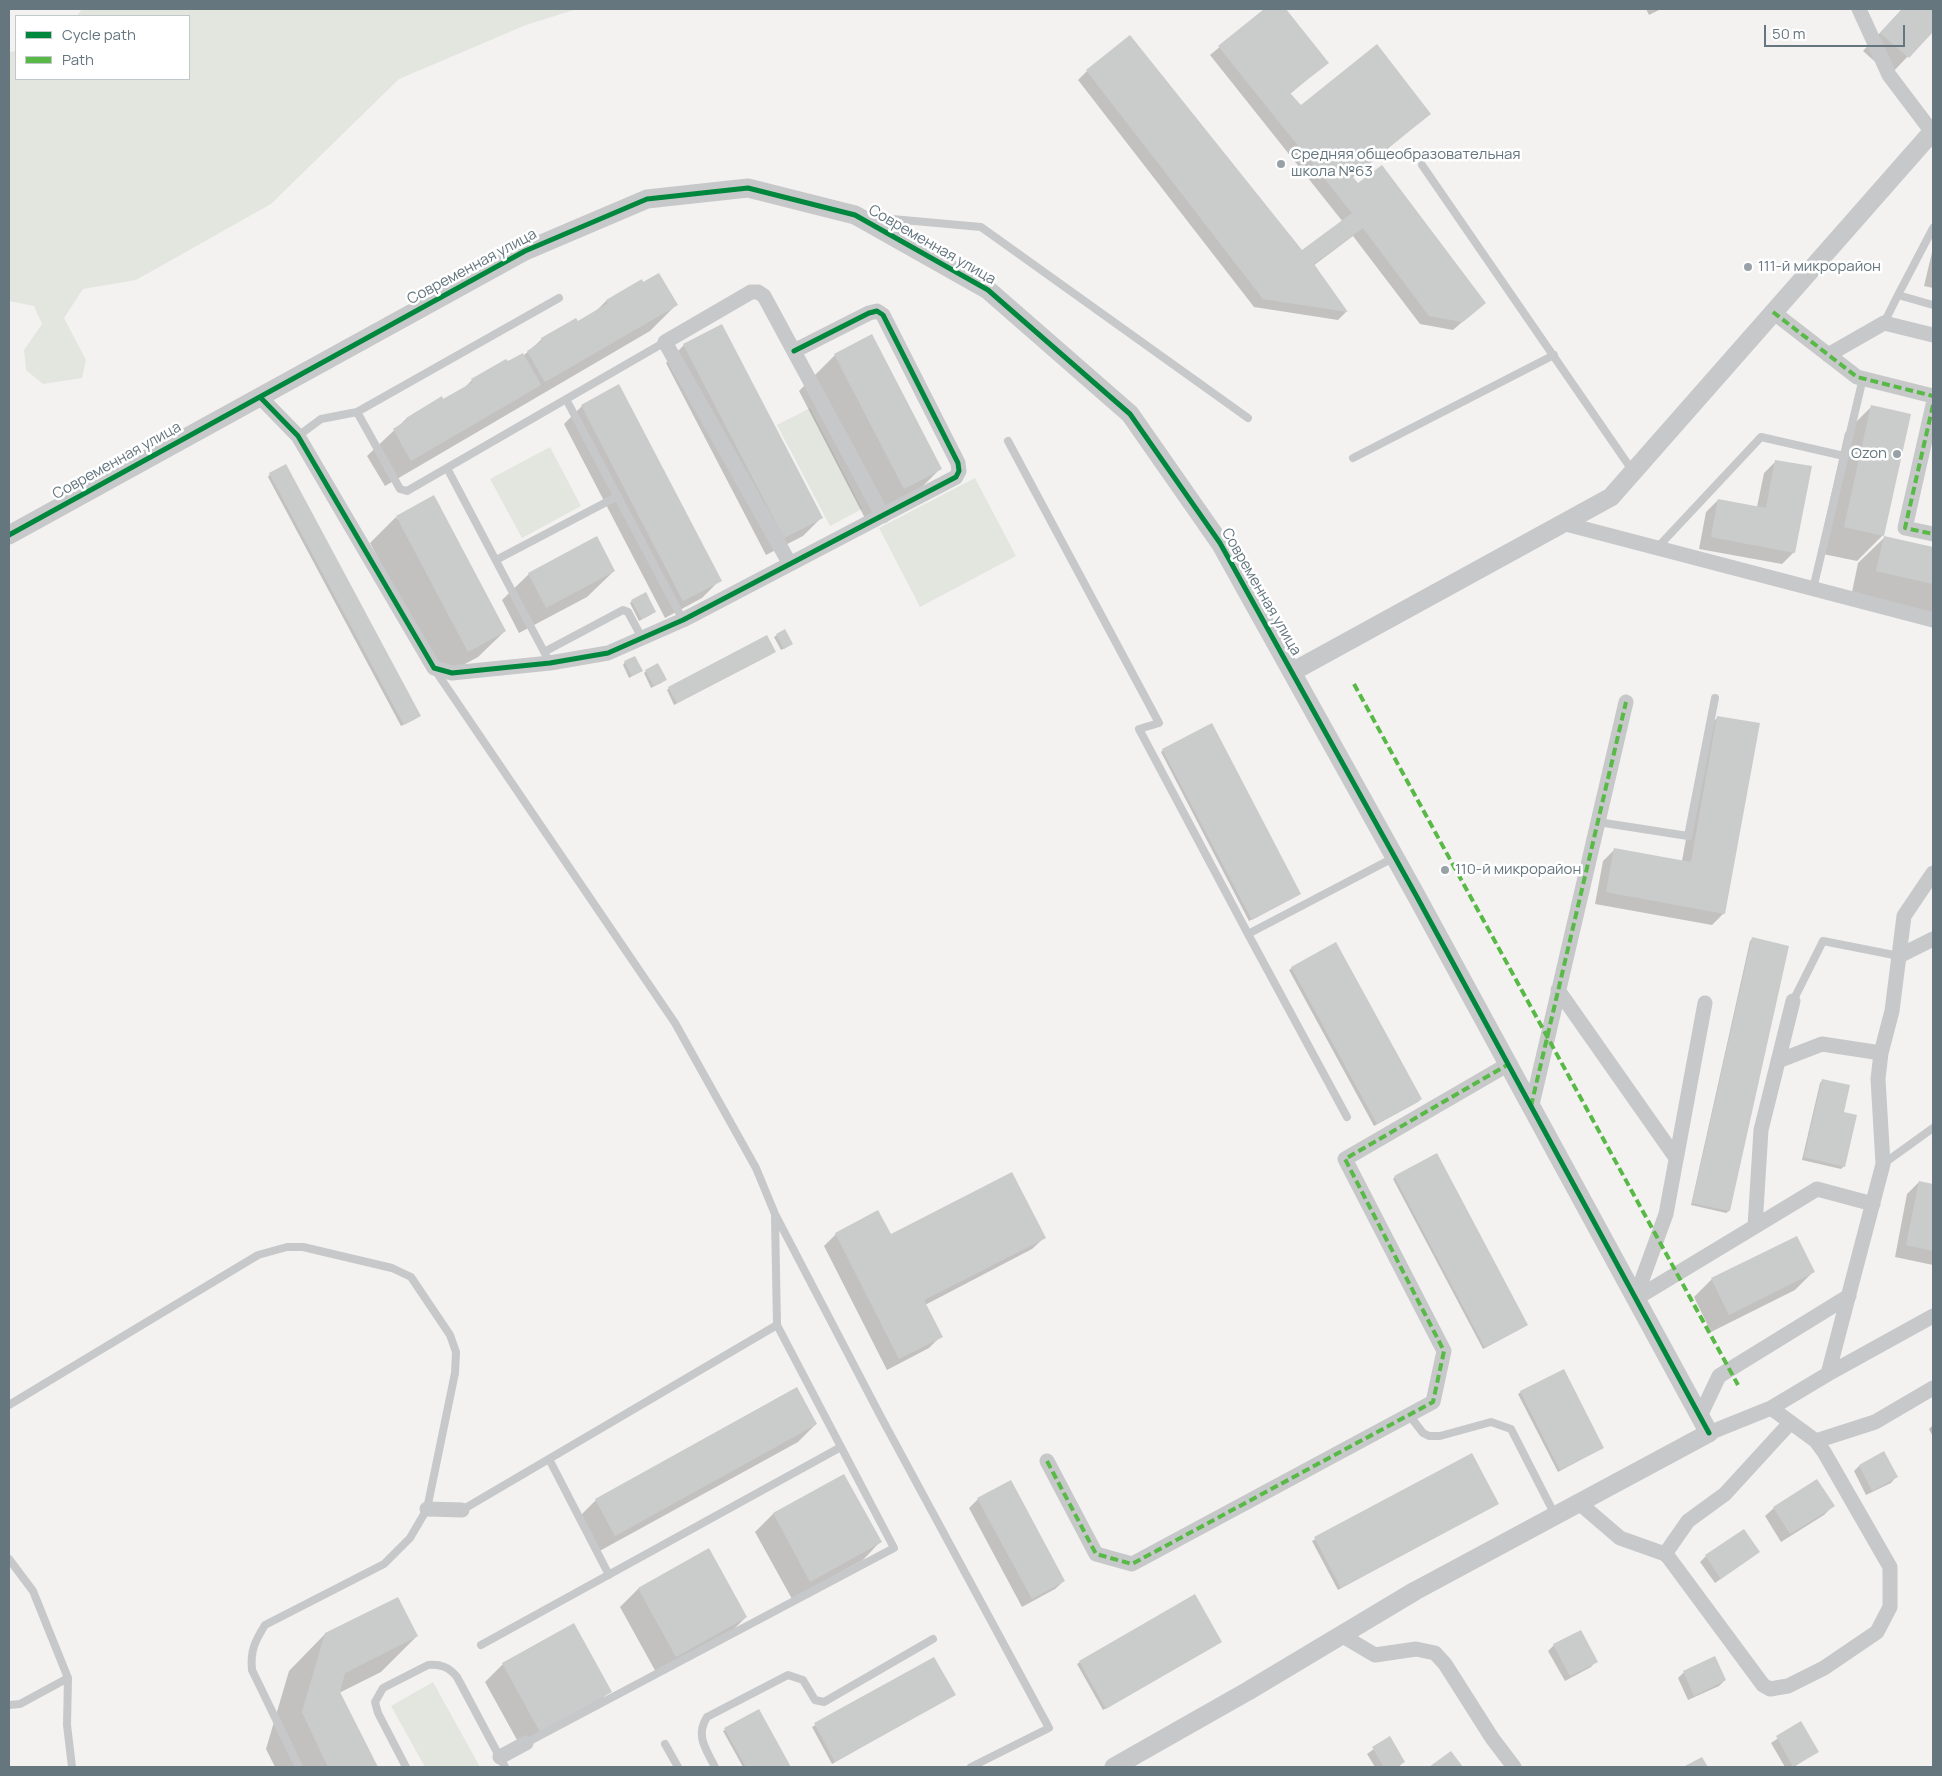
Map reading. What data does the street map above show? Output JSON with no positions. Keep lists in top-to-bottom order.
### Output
{
  "streets": {
    "street": ["Современная улица"]
  },
  "places": [
    "Средняя общеобразовательная школа №63",
    "111-й микрорайон",
    "Ozon",
    "110-й микрорайон"
  ],
  "legend": ["Cycle path", "Path"],
  "scale_bar": "50 m"
}
